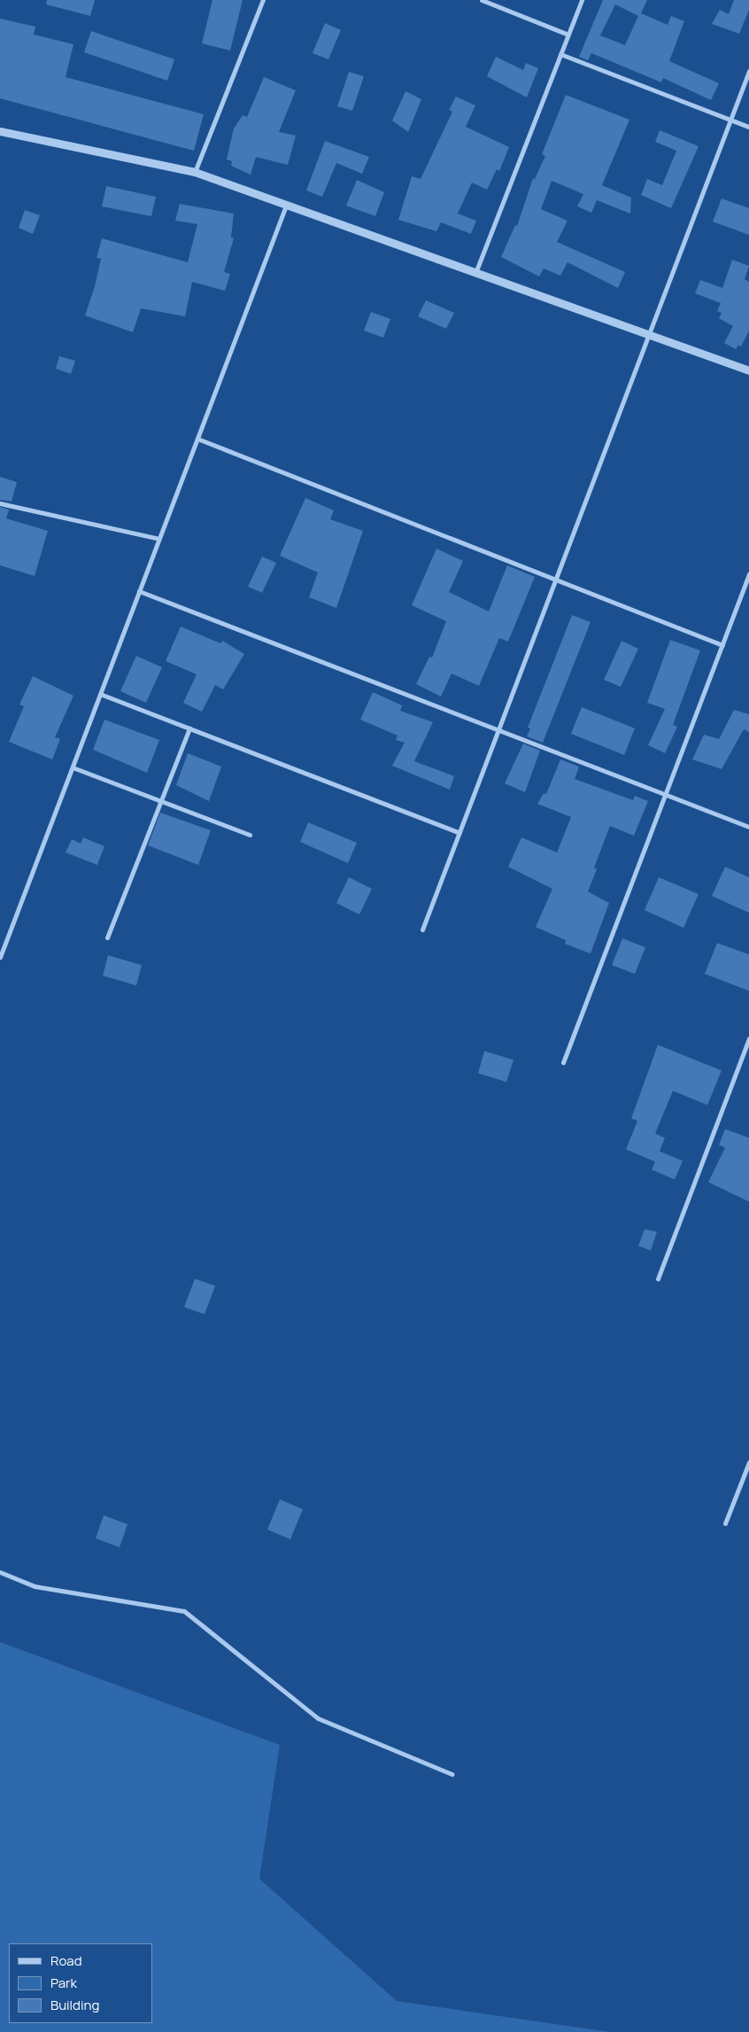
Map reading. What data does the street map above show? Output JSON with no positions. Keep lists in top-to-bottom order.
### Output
{
  "legend": ["Road", "Park", "Building"]
}
